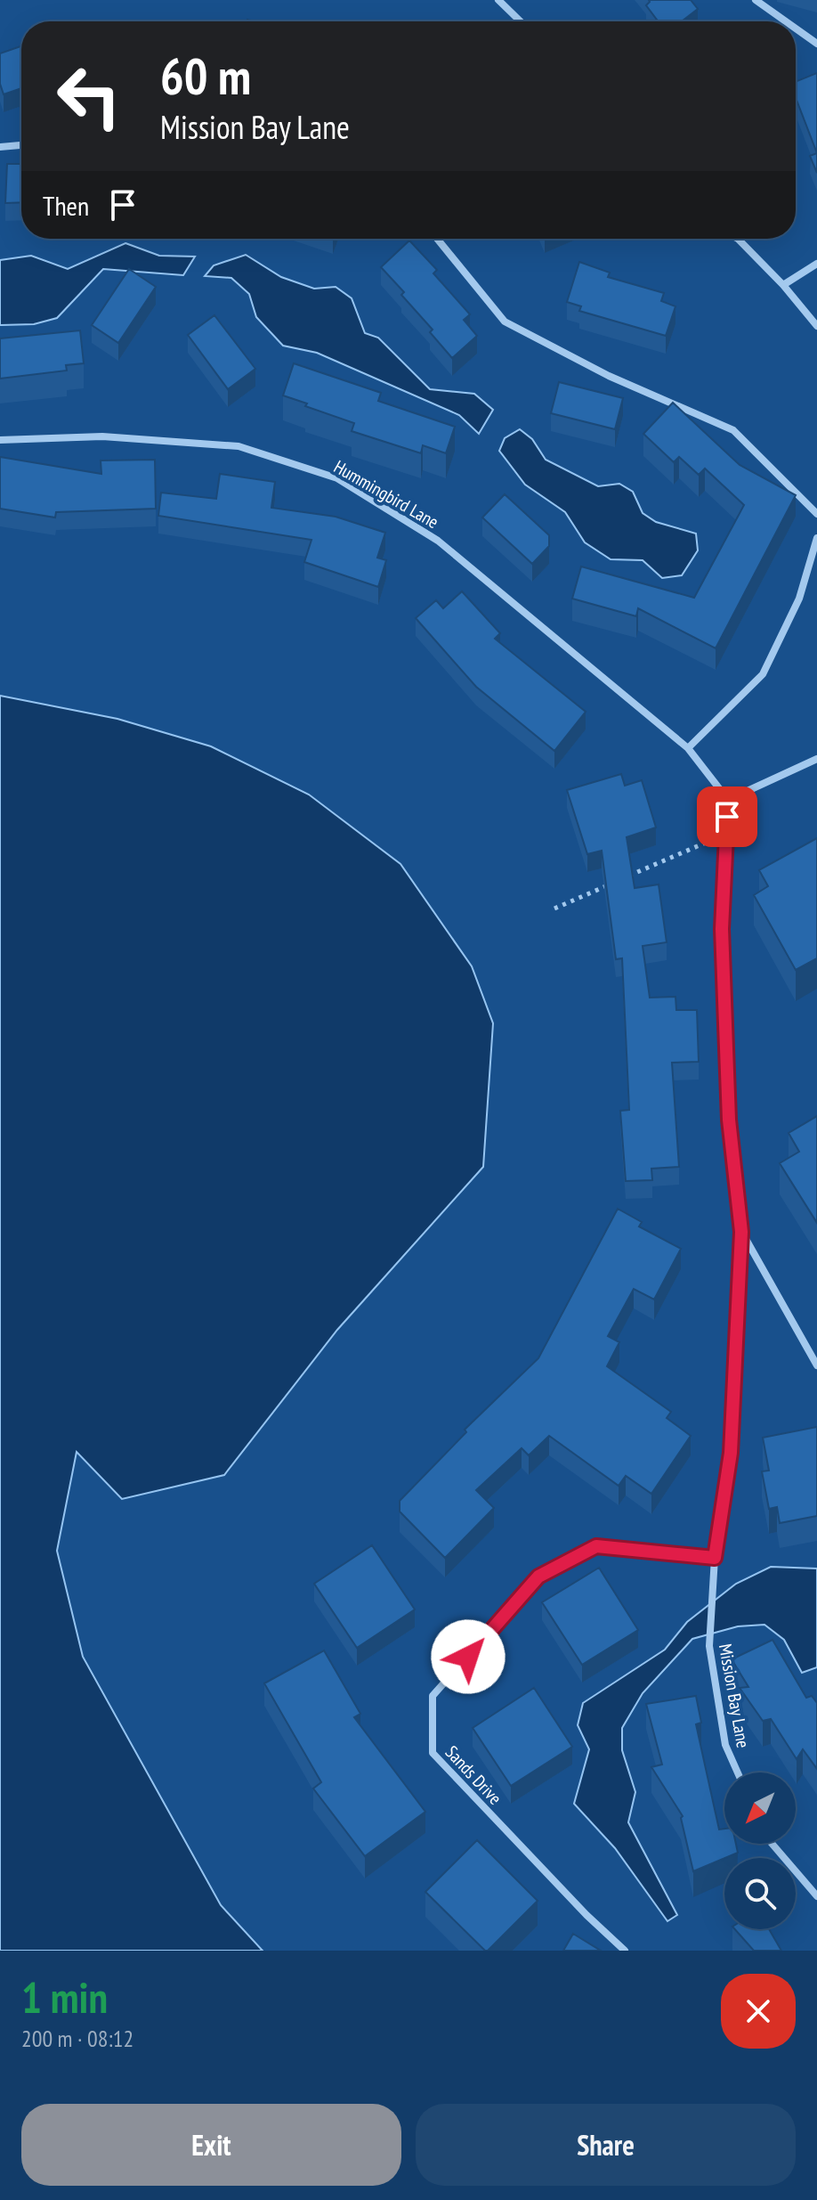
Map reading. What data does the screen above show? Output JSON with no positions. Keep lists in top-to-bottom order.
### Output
{
  "streets": {
    "street": ["Hummingbird Lane", "Mission Bay Lane", "Sands Drive"]
  },
  "crossings": [
    ["Hummingbird Lane", "Mission Bay Lane"],
    ["Mission Bay Lane", "Sands Drive"]
  ],
  "north": "bottom left",
  "page": {
    "turn": ["60 m", "Mission Bay Lane"],
    "then": "Then",
    "heading": ["1 min", "200 m · 08:12"],
    "buttons": ["Exit", "Share"]
  }
}
